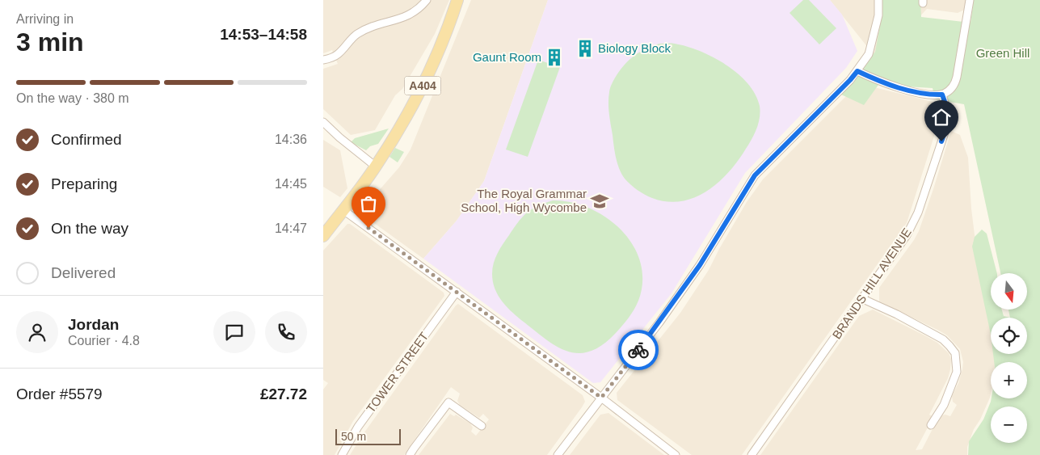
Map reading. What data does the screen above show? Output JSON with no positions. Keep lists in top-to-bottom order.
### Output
{
  "streets": {
    "main road": ["A404"],
    "street": ["BRANDS HILL AVENUE", "TOWER STREET"]
  },
  "parks": ["Green Hill"],
  "places": {
    "building": ["Biology Block", "Gaunt Room"],
    "school or university": ["The Royal Grammar School, High Wycombe"]
  },
  "scale_bar": "50 m",
  "north": "bottom",
  "page": {
    "heading": ["3 min", "Arriving in", "14:53–14:58"],
    "panel": [
      "Jordan",
      "Courier · 4.8",
      "Order #5579",
      "£27.72"
    ],
    "bar": "On the way · 380 m",
    "list": [
      ["Confirmed", "14:36"],
      ["Preparing", "14:45"],
      ["On the way", "14:47"],
      "Delivered"
    ],
    "map_buttons": ["+", "−"],
    "scale": "50 m"
  }
}
